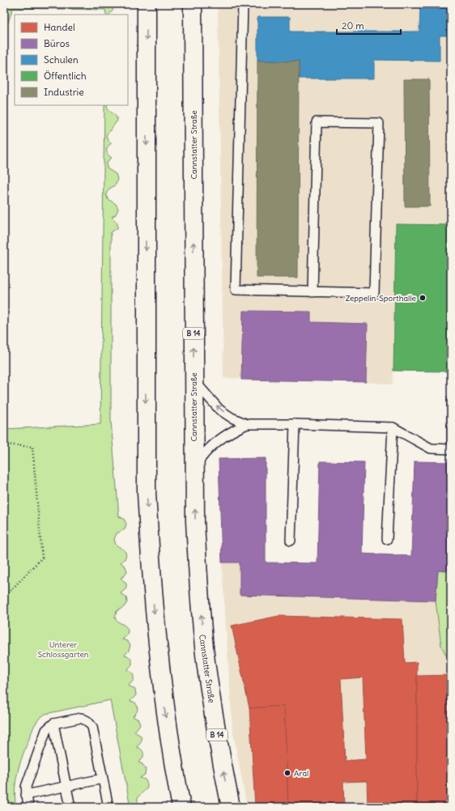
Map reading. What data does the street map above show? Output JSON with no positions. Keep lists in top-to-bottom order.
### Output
{
  "streets": {
    "main road": ["Cannstatter Straße", "B 14"]
  },
  "parks": ["Unterer Schlossgarten"],
  "places": ["Zeppelin-Sporthalle", "Aral"],
  "legend": [
    "Handel",
    "Büros",
    "Schulen",
    "Öffentlich",
    "Industrie"
  ],
  "scale_bar": "20 m"
}
